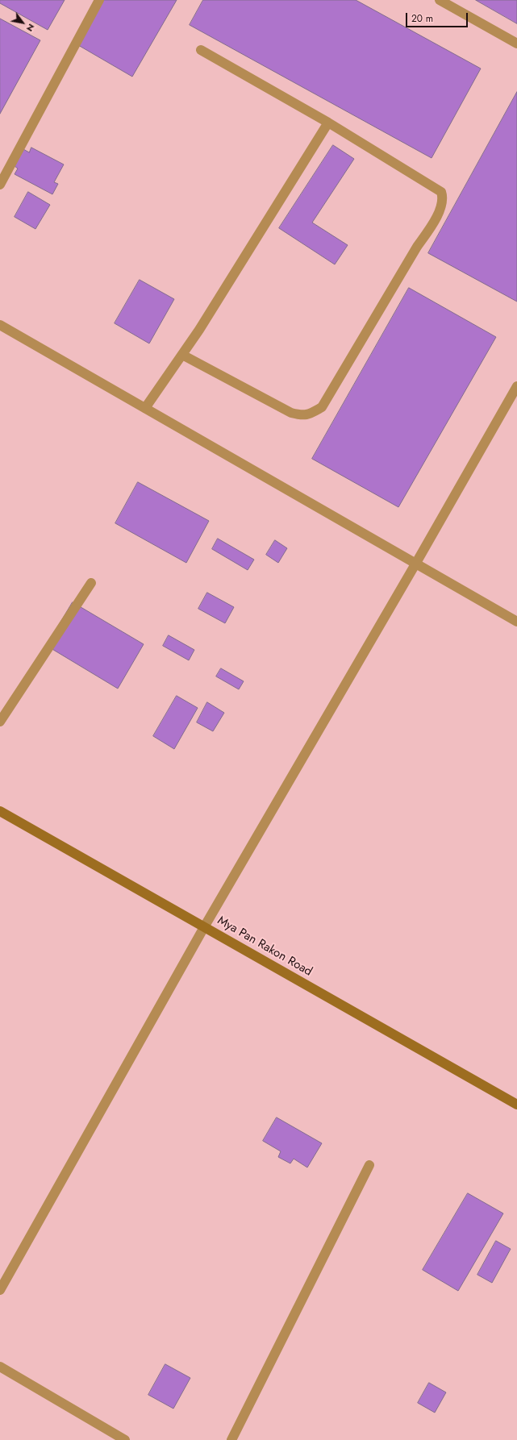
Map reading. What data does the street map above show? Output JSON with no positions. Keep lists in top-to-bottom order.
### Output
{
  "streets": {
    "street": ["Mya Pan Rakon Road"]
  },
  "scale_bar": "20 m",
  "north": "bottom right"
}
